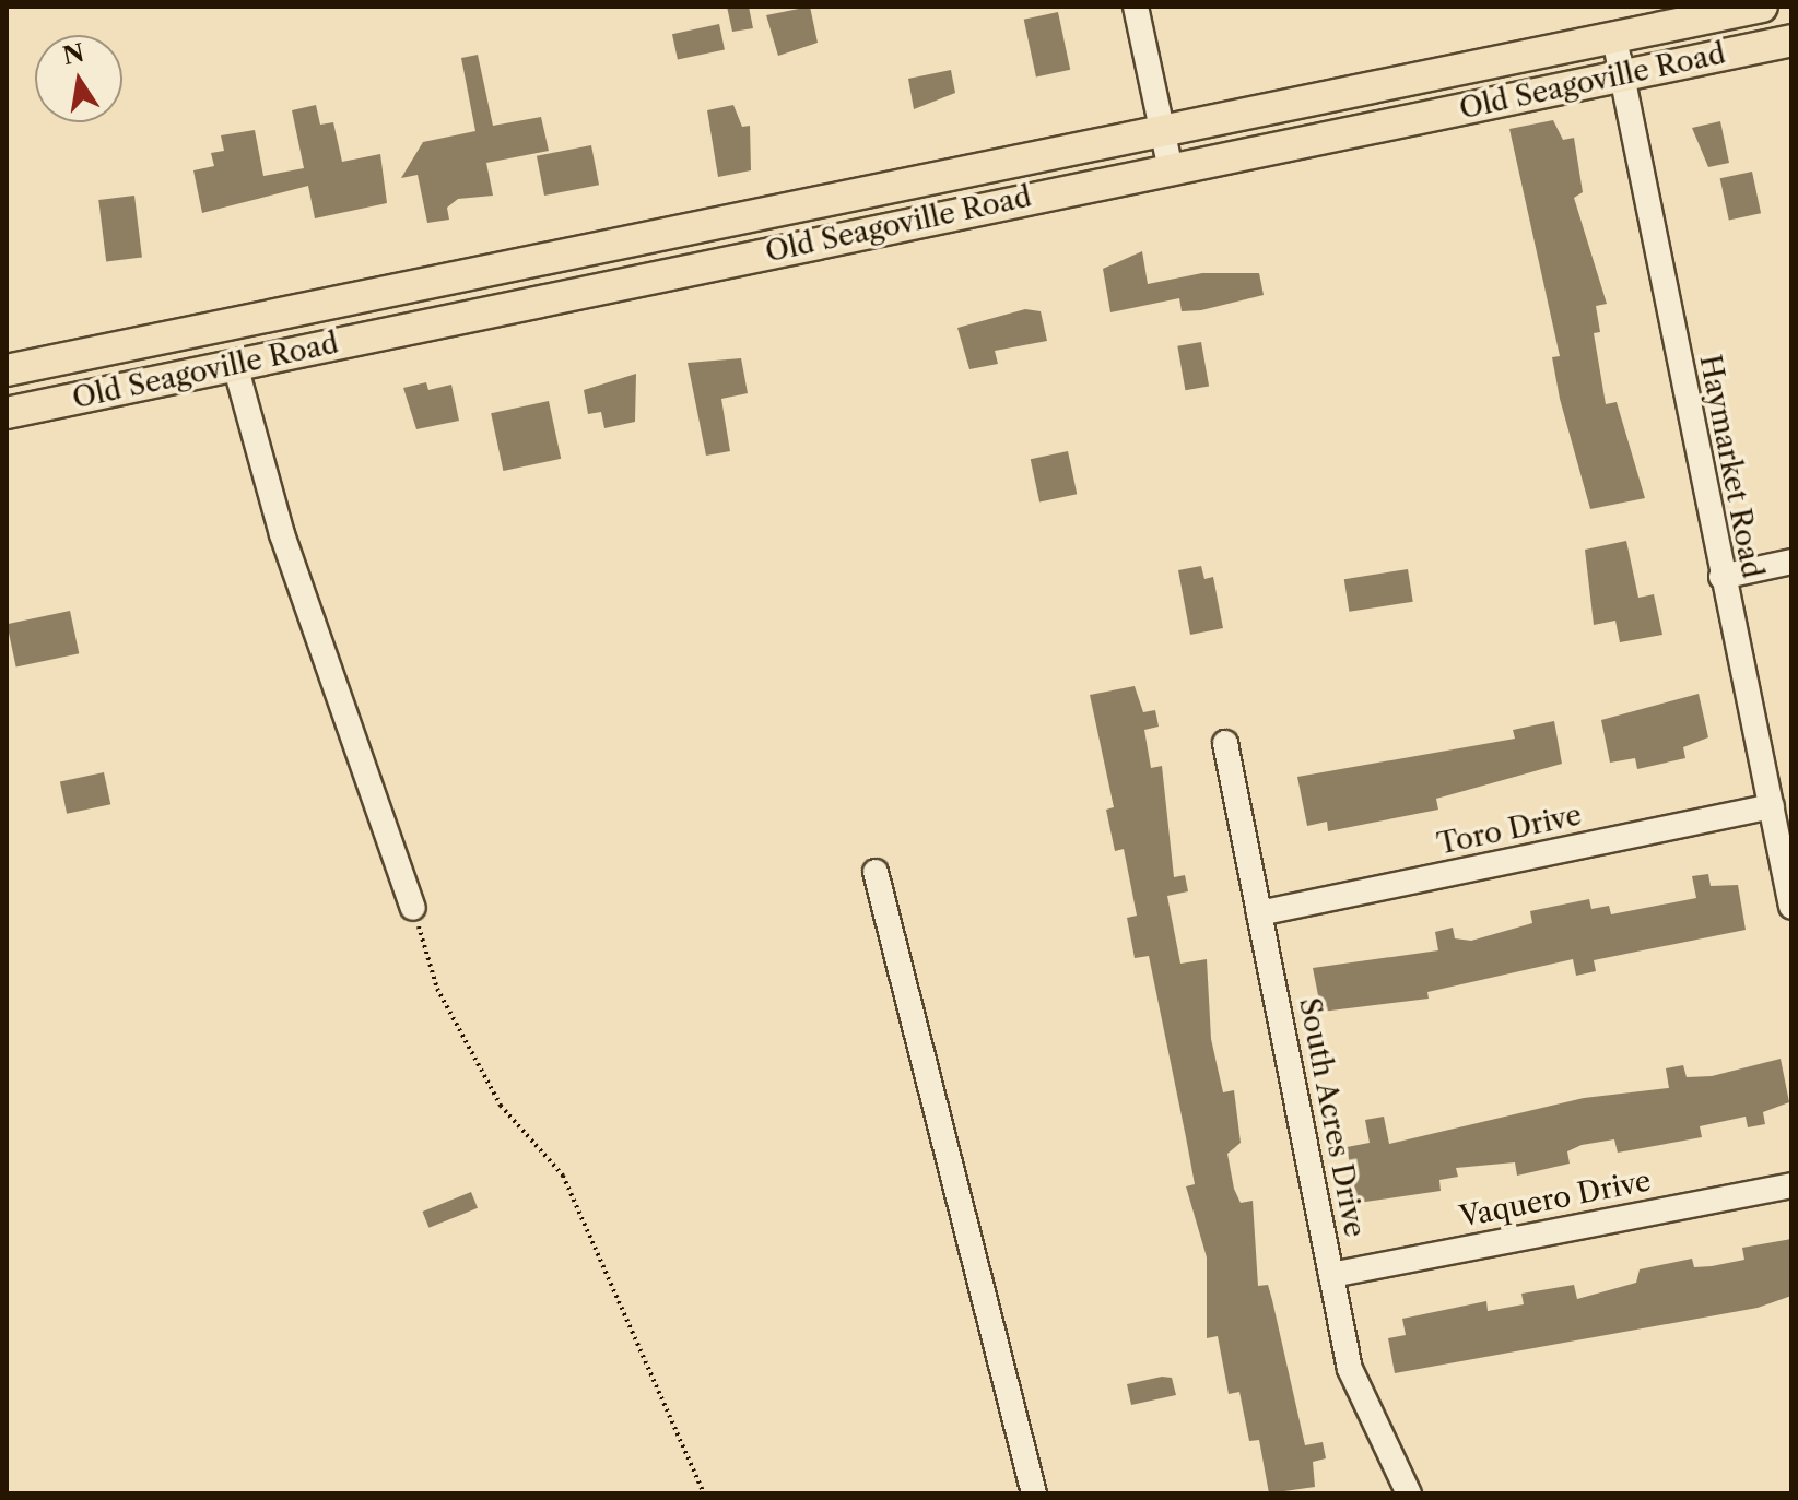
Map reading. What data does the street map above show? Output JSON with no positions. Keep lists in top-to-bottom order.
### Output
{
  "streets": {
    "main road": ["Old Seagoville Road"],
    "street": [
      "Haymarket Road",
      "Toro Drive",
      "South Acres Drive",
      "Vaquero Drive"
    ]
  },
  "crossings": [
    ["Old Seagoville Road", "Haymarket Road"],
    ["Haymarket Road", "Toro Drive"],
    ["Toro Drive", "South Acres Drive"],
    ["South Acres Drive", "Vaquero Drive"]
  ],
  "north": "top"
}
